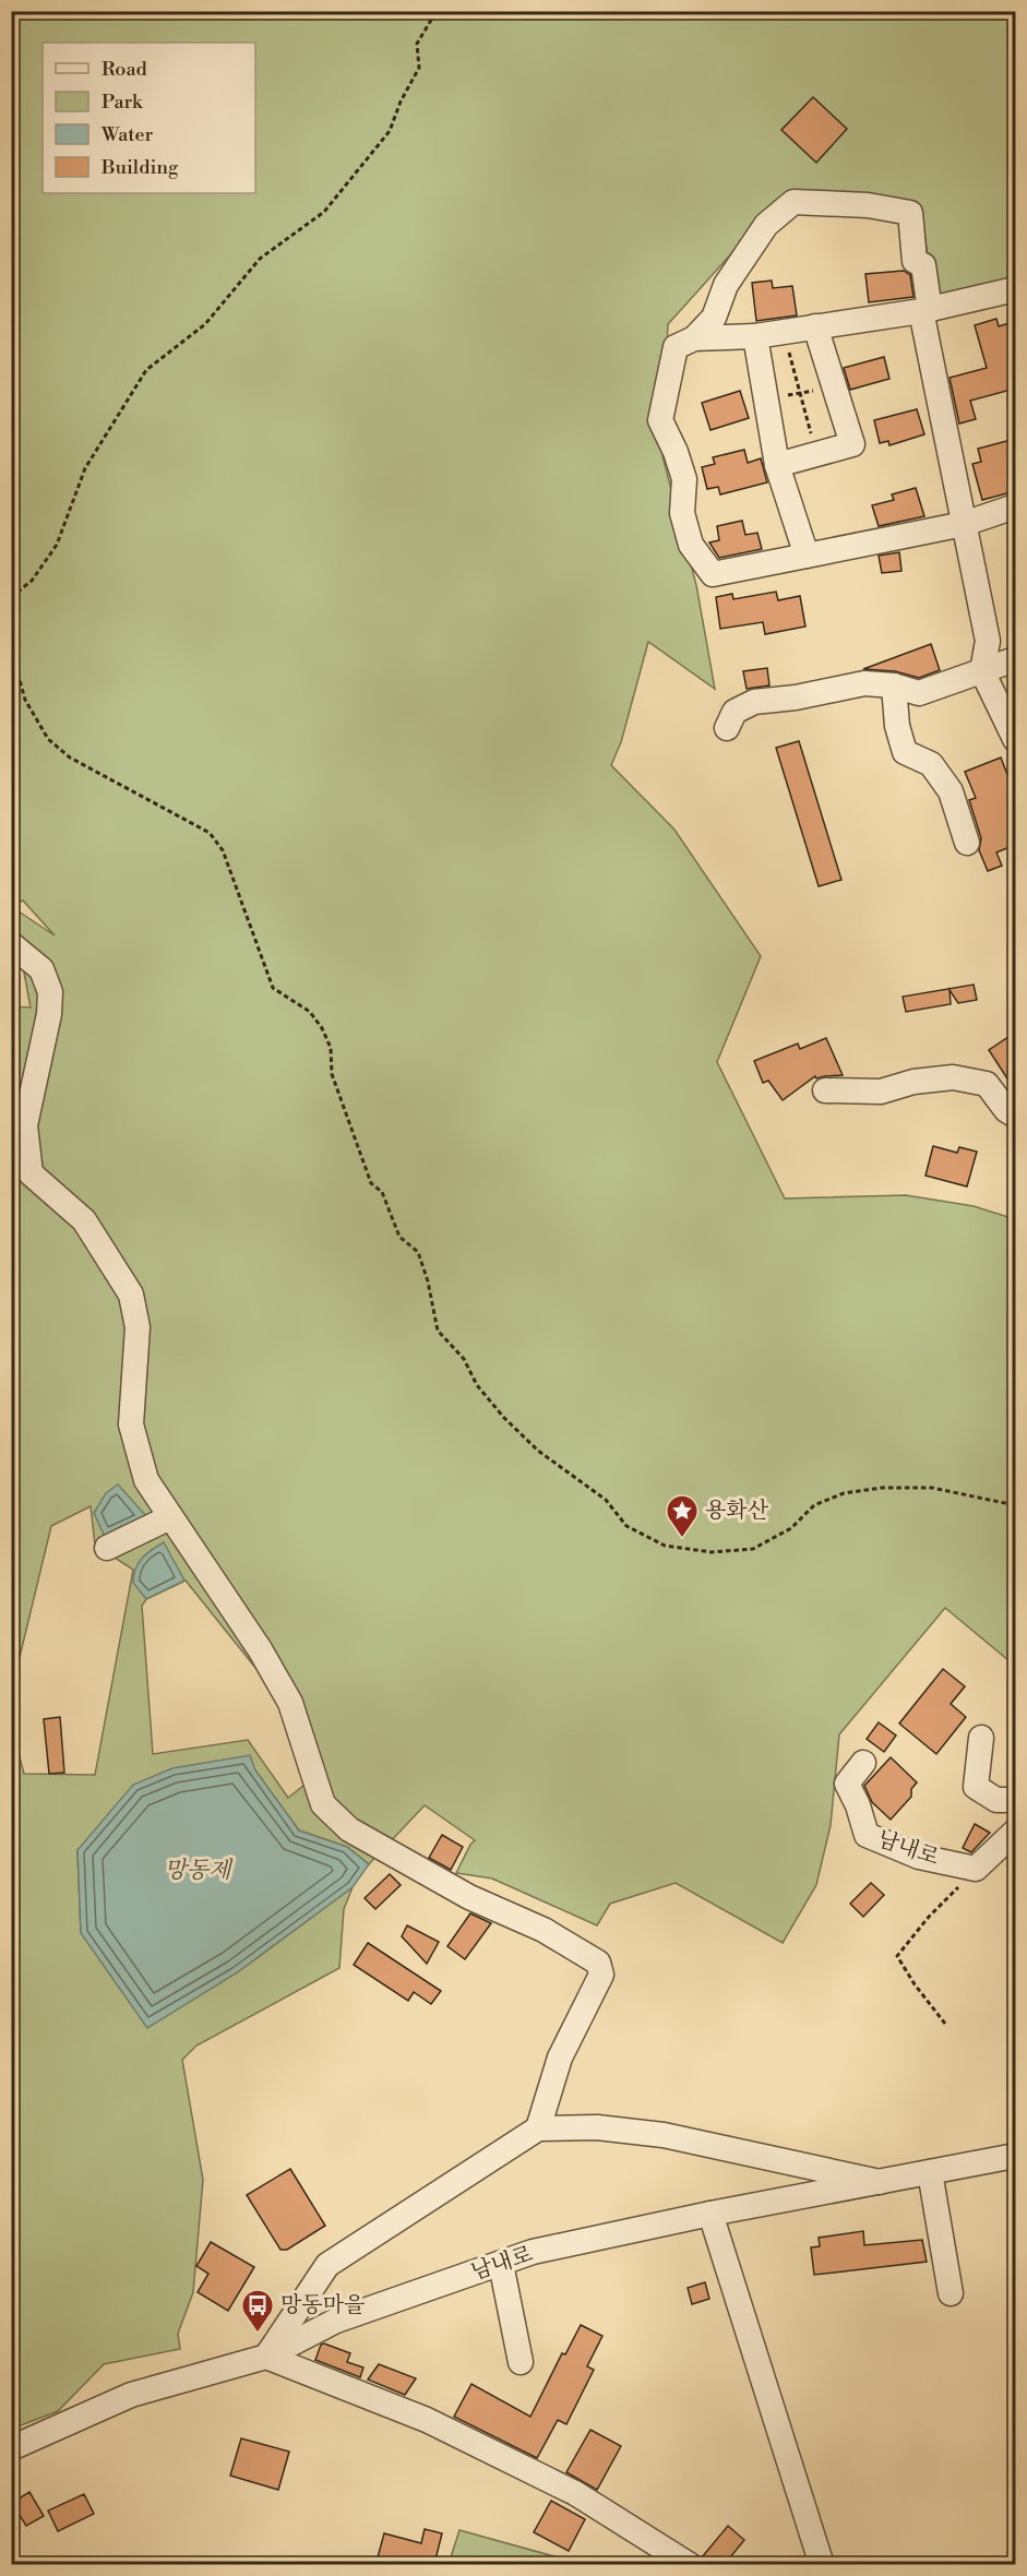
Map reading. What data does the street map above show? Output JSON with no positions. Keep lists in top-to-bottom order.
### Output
{
  "streets": {
    "street": ["남내로"]
  },
  "water": ["망동제"],
  "places": {
    "place": ["용화산"],
    "bus stop": ["망동마을"]
  },
  "legend": [
    "Road",
    "Park",
    "Water",
    "Building"
  ]
}
